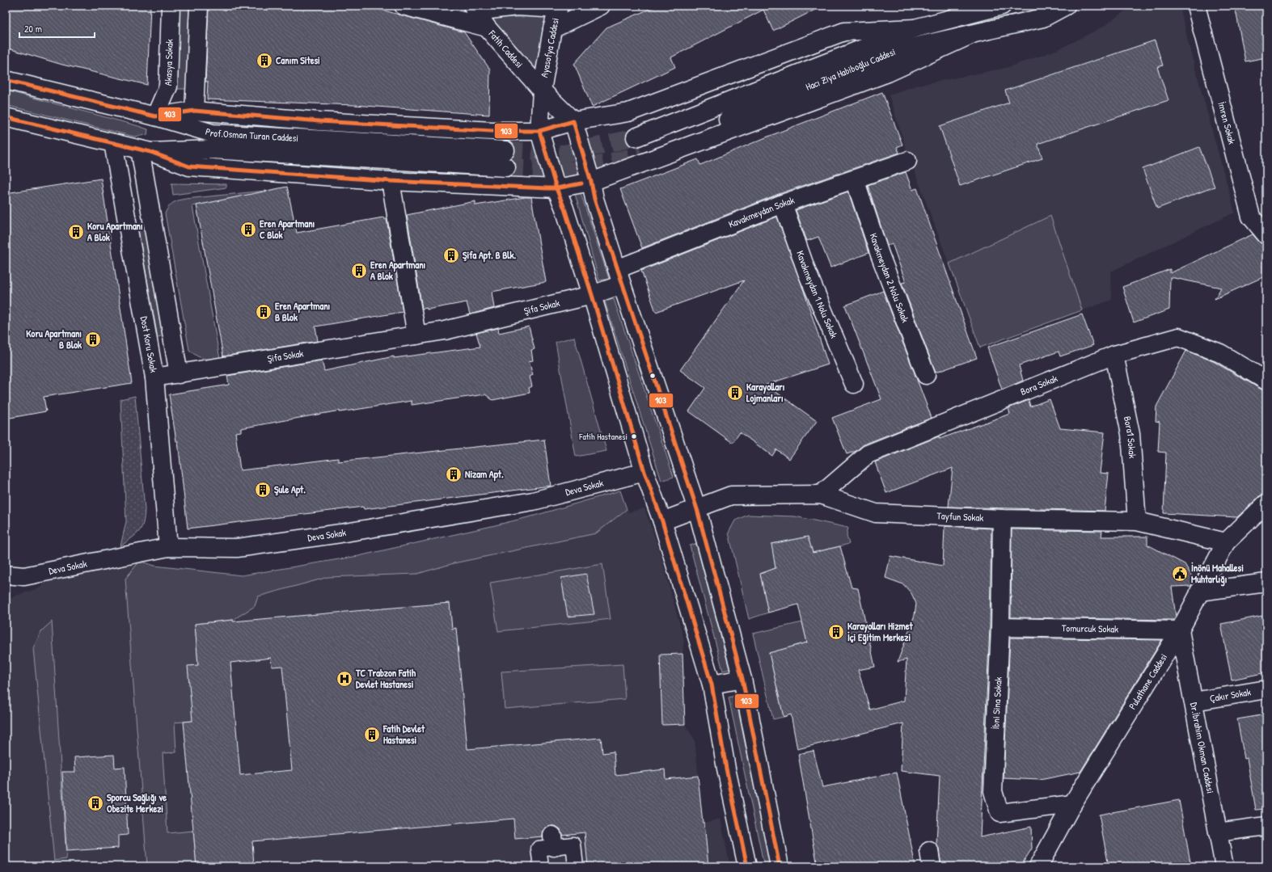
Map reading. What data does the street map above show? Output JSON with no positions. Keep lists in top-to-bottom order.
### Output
{
  "streets": {
    "street": [
      "Ayasofya Caddesi",
      "Fatih Caddesi",
      "Akasya Sokak",
      "Hacı Ziya Habiboğlu Caddesi",
      "İmren Sokak",
      "Prof.Osman Turan Caddesi",
      "Kavakmeydan Sokak",
      "Kavakmeydan 2 Nolu Sokak",
      "Kavakmeydan 1 Nolu Sokak",
      "Şifa Sokak",
      "Dost Koru Sokak",
      "Bora Sokak",
      "Bora1 Sokak",
      "Deva Sokak",
      "Tayfun Sokak",
      "Tomurcuk Sokak",
      "Pulathane Caddesi",
      "Çakır Sokak",
      "İbni Sina Sokak",
      "Dr.İbrahim Okman Caddesi"
    ]
  },
  "crossings": [
    ["Ayasofya Caddesi", "Fatih Caddesi"],
    ["Ayasofya Caddesi", "Kavakmeydan Sokak"],
    ["Ayasofya Caddesi", "Şifa Sokak"],
    ["Ayasofya Caddesi", "Deva Sokak"],
    ["Ayasofya Caddesi", "Tayfun Sokak"],
    ["Akasya Sokak", "Prof.Osman Turan Caddesi"],
    ["Prof.Osman Turan Caddesi", "Dost Koru Sokak"],
    ["Kavakmeydan Sokak", "Kavakmeydan 2 Nolu Sokak"],
    ["Kavakmeydan Sokak", "Kavakmeydan 1 Nolu Sokak"],
    ["Kavakmeydan Sokak", "Şifa Sokak"],
    ["Şifa Sokak", "Dost Koru Sokak"],
    ["Dost Koru Sokak", "Deva Sokak"],
    ["Bora Sokak", "Bora1 Sokak"],
    ["Bora Sokak", "Tayfun Sokak"],
    ["Bora1 Sokak", "Tayfun Sokak"],
    ["Tayfun Sokak", "Pulathane Caddesi"],
    ["Tayfun Sokak", "İbni Sina Sokak"],
    ["Tomurcuk Sokak", "Pulathane Caddesi"],
    ["Tomurcuk Sokak", "İbni Sina Sokak"],
    ["Tomurcuk Sokak", "Dr.İbrahim Okman Caddesi"],
    ["Pulathane Caddesi", "İbni Sina Sokak"],
    ["Pulathane Caddesi", "Dr.İbrahim Okman Caddesi"],
    ["Çakır Sokak", "Dr.İbrahim Okman Caddesi"]
  ],
  "places": {
    "building": [
      "Canım Sitesi",
      "Eren Apartmanı C Blok",
      "Koru Apartmanı A Blok",
      "Şifa Apt. B Blk.",
      "Eren Apartmanı A Blok",
      "Eren Apartmanı B Blok",
      "Koru Apartmanı B Blok",
      "Karayolları Lojmanları",
      "Nizam Apt.",
      "Şule Apt.",
      "Karayolları Hizmet İçi Eğitim Merkezi",
      "Fatih Devlet Hastanesi",
      "Sporcu Sağlığı ve Obezite Merkezi"
    ],
    "other": ["Fatih Hastanesi"],
    "public building": ["İnönü Mahallesi Muhtarlığı"],
    "hospital": ["TC Trabzon Fatih Devlet Hastanesi"]
  },
  "lines": ["transit line 103"],
  "scale_bar": "20 m"
}
